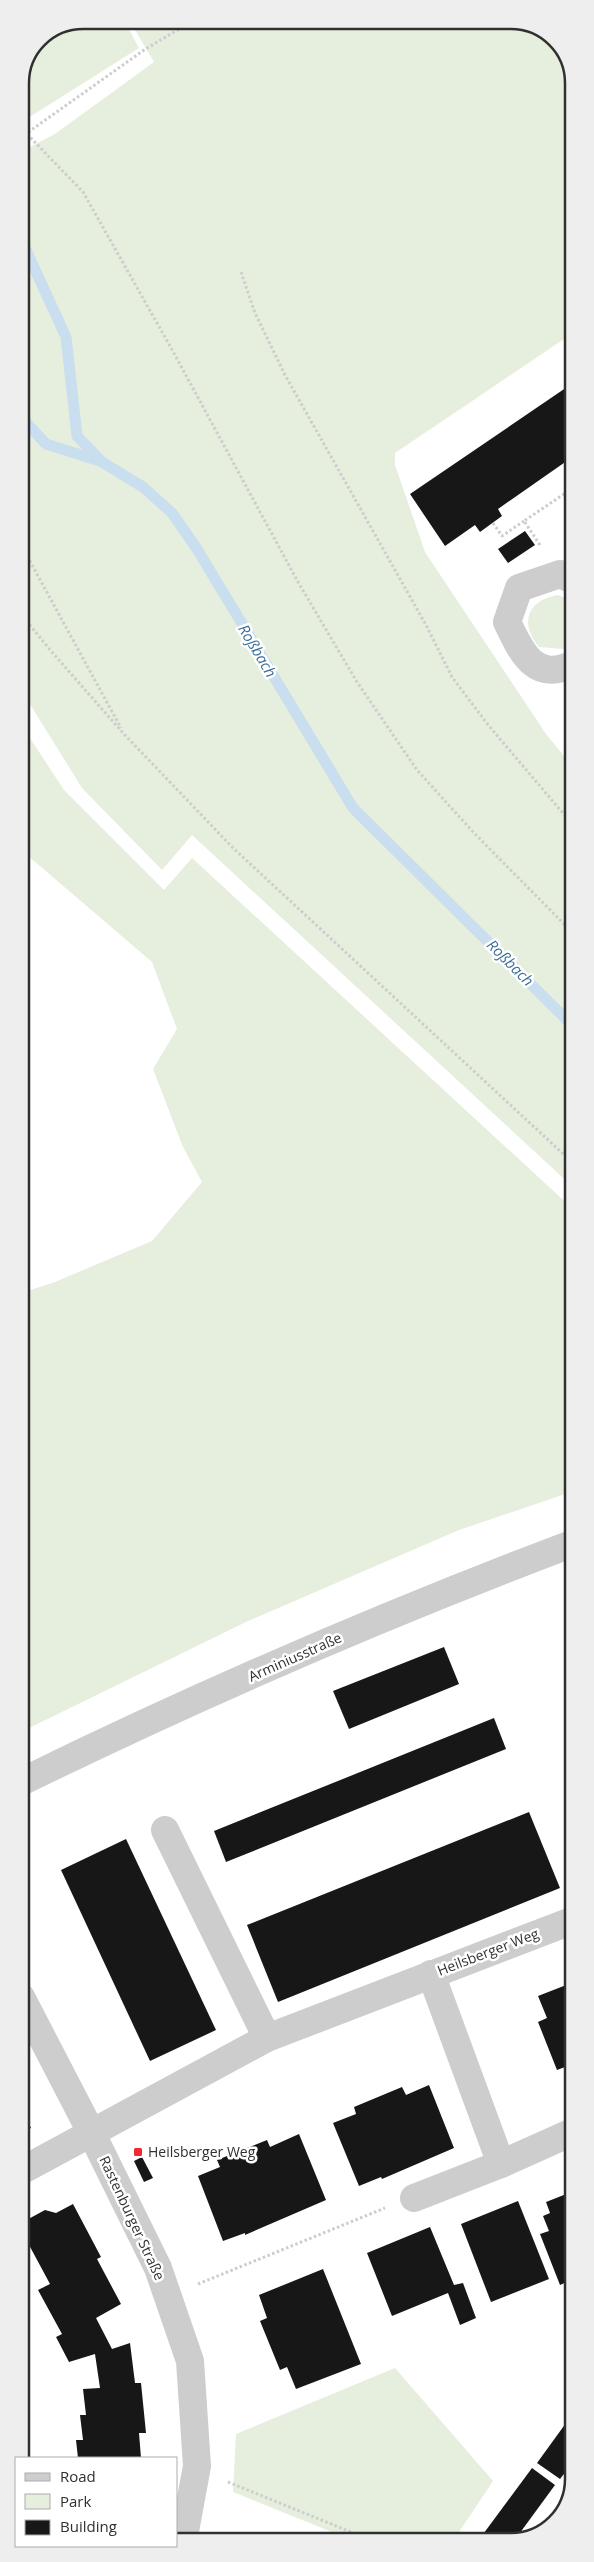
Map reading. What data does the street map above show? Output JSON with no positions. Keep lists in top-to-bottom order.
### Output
{
  "streets": {
    "street": ["Arminiusstraße", "Heilsberger Weg", "Rastenburger Straße"]
  },
  "crossings": [
    ["Heilsberger Weg", "Rastenburger Straße"]
  ],
  "water": ["Roßbach"],
  "places": {
    "transit": ["Heilsberger Weg"]
  },
  "legend": ["Road", "Park", "Building"]
}
